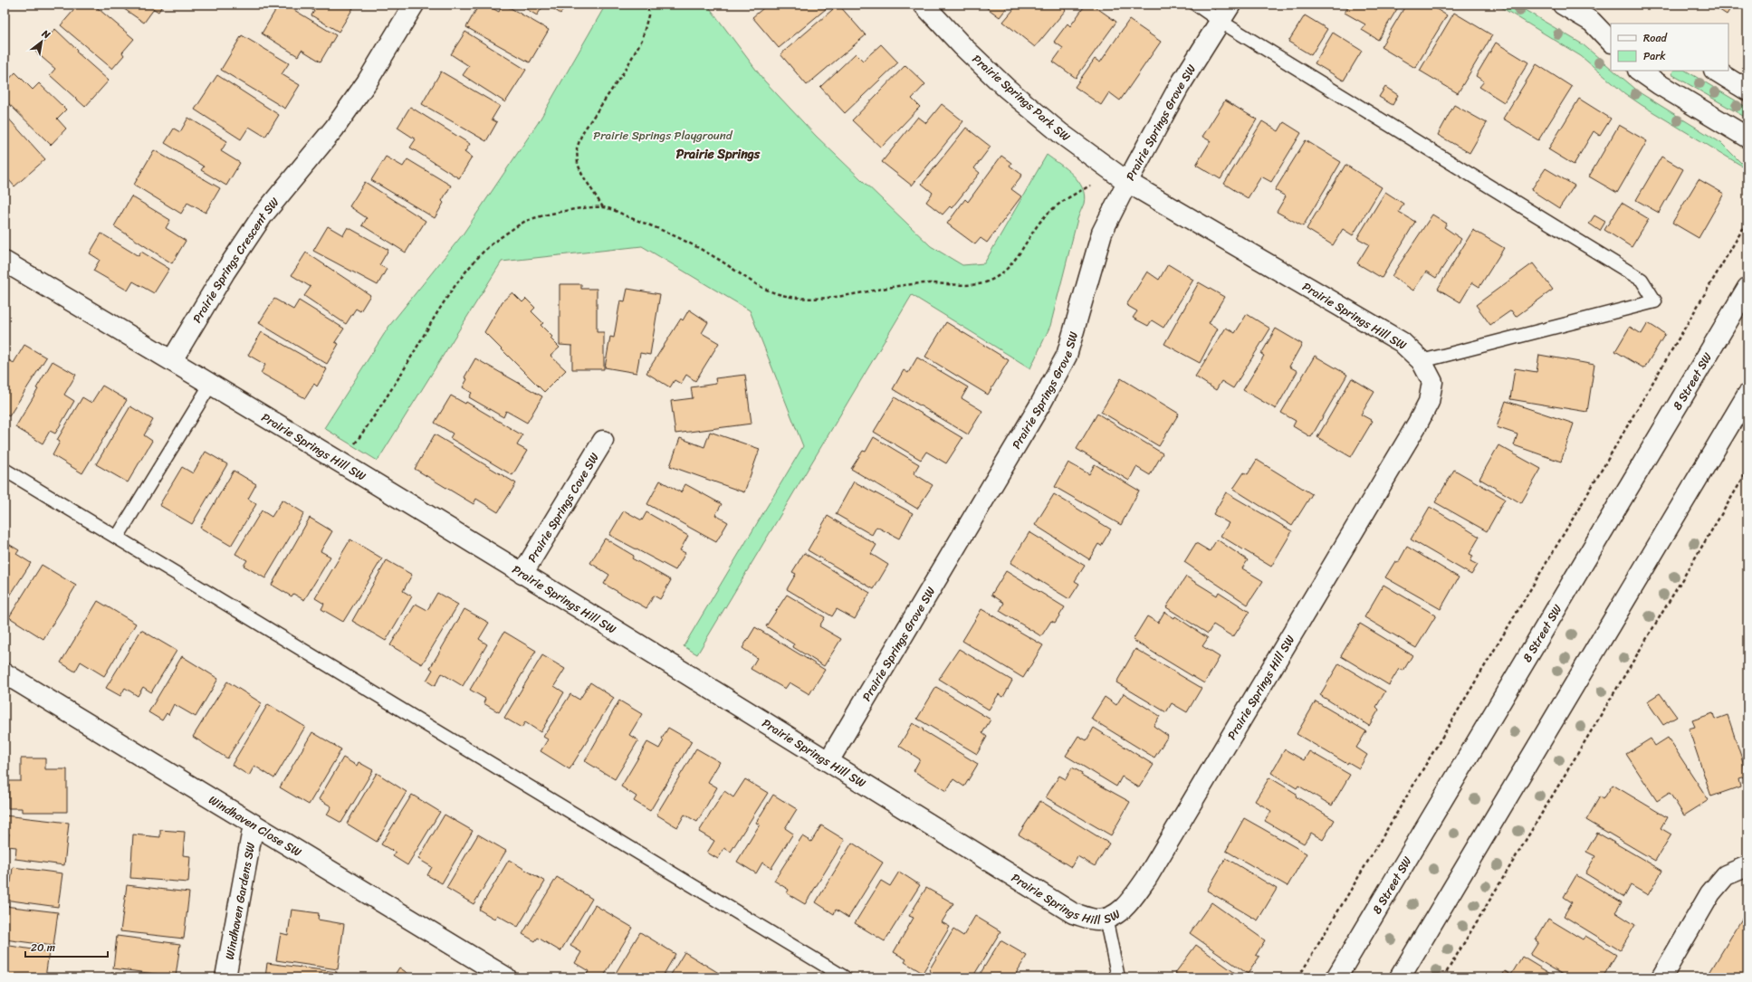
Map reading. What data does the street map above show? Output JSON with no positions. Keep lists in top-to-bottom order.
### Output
{
  "streets": {
    "street": [
      "Prairie Springs Park SW",
      "Prairie Springs Grove SW",
      "Prairie Springs Crescent SW",
      "Prairie Springs Hill SW",
      "8 Street SW",
      "Prairie Springs Cove SW",
      "Windhaven Close SW",
      "Windhaven Gardens SW"
    ]
  },
  "crossings": [
    ["Prairie Springs Park SW", "Prairie Springs Grove SW"],
    ["Prairie Springs Park SW", "Prairie Springs Hill SW"],
    ["Prairie Springs Grove SW", "Prairie Springs Hill SW"],
    ["Prairie Springs Crescent SW", "Prairie Springs Hill SW"],
    ["Prairie Springs Hill SW", "Prairie Springs Cove SW"],
    ["Windhaven Close SW", "Windhaven Gardens SW"]
  ],
  "districts": ["Prairie Springs"],
  "parks": ["Prairie Springs Playground"],
  "legend": ["Road", "Park"],
  "scale_bar": "20 m",
  "north": "top right"
}
